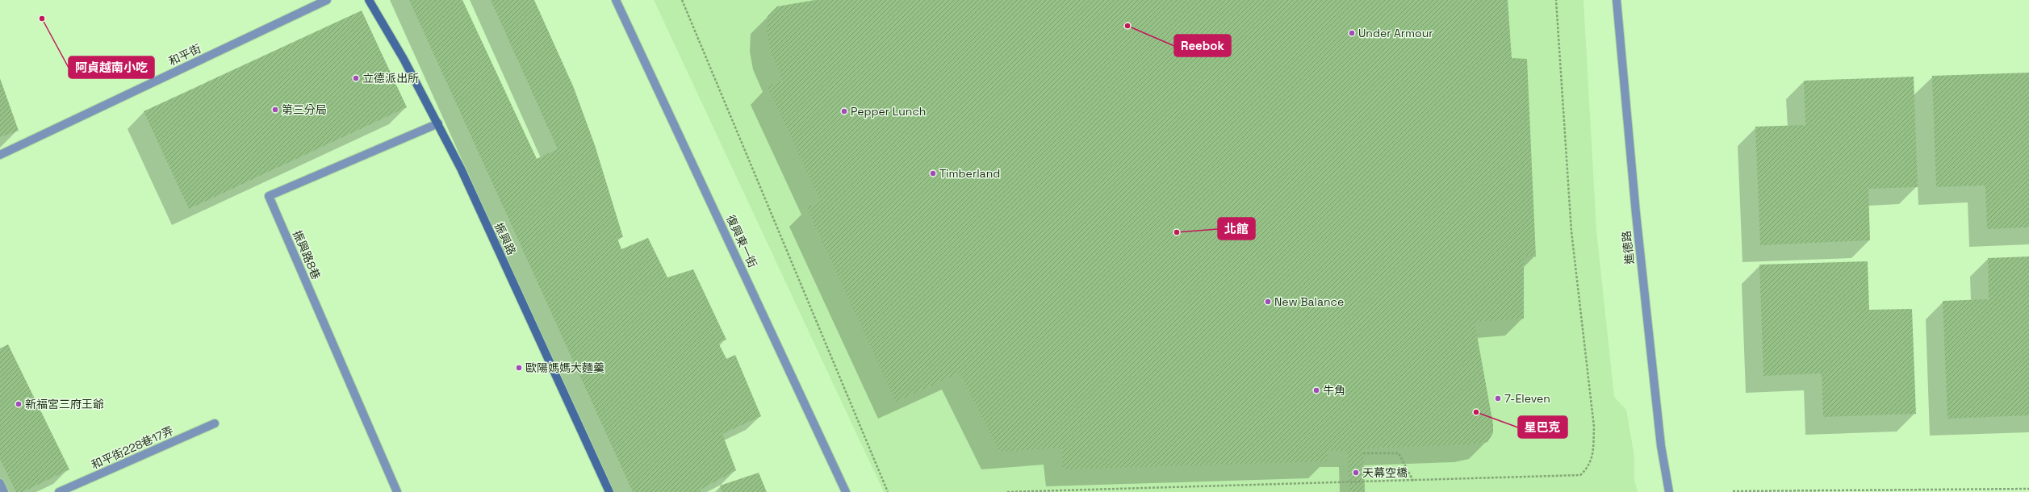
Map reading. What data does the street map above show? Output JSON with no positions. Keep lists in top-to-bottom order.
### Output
{
  "streets": {
    "main road": ["振興路"],
    "street": [
      "和平街",
      "復興東一街",
      "進德路",
      "振興路8巷",
      "和平街228巷17弄"
    ]
  },
  "crossings": [
    ["振興路", "振興路8巷"]
  ],
  "places": [
    "阿貞越南小吃",
    "Reebok",
    "Under Armour",
    "立德派出所",
    "第三分局",
    "Pepper Lunch",
    "Timberland",
    "北館",
    "New Balance",
    "歐陽媽媽大麵羹",
    "牛角",
    "7-Eleven",
    "新福宮三府王爺",
    "星巴克",
    "天幕空橋"
  ]
}
